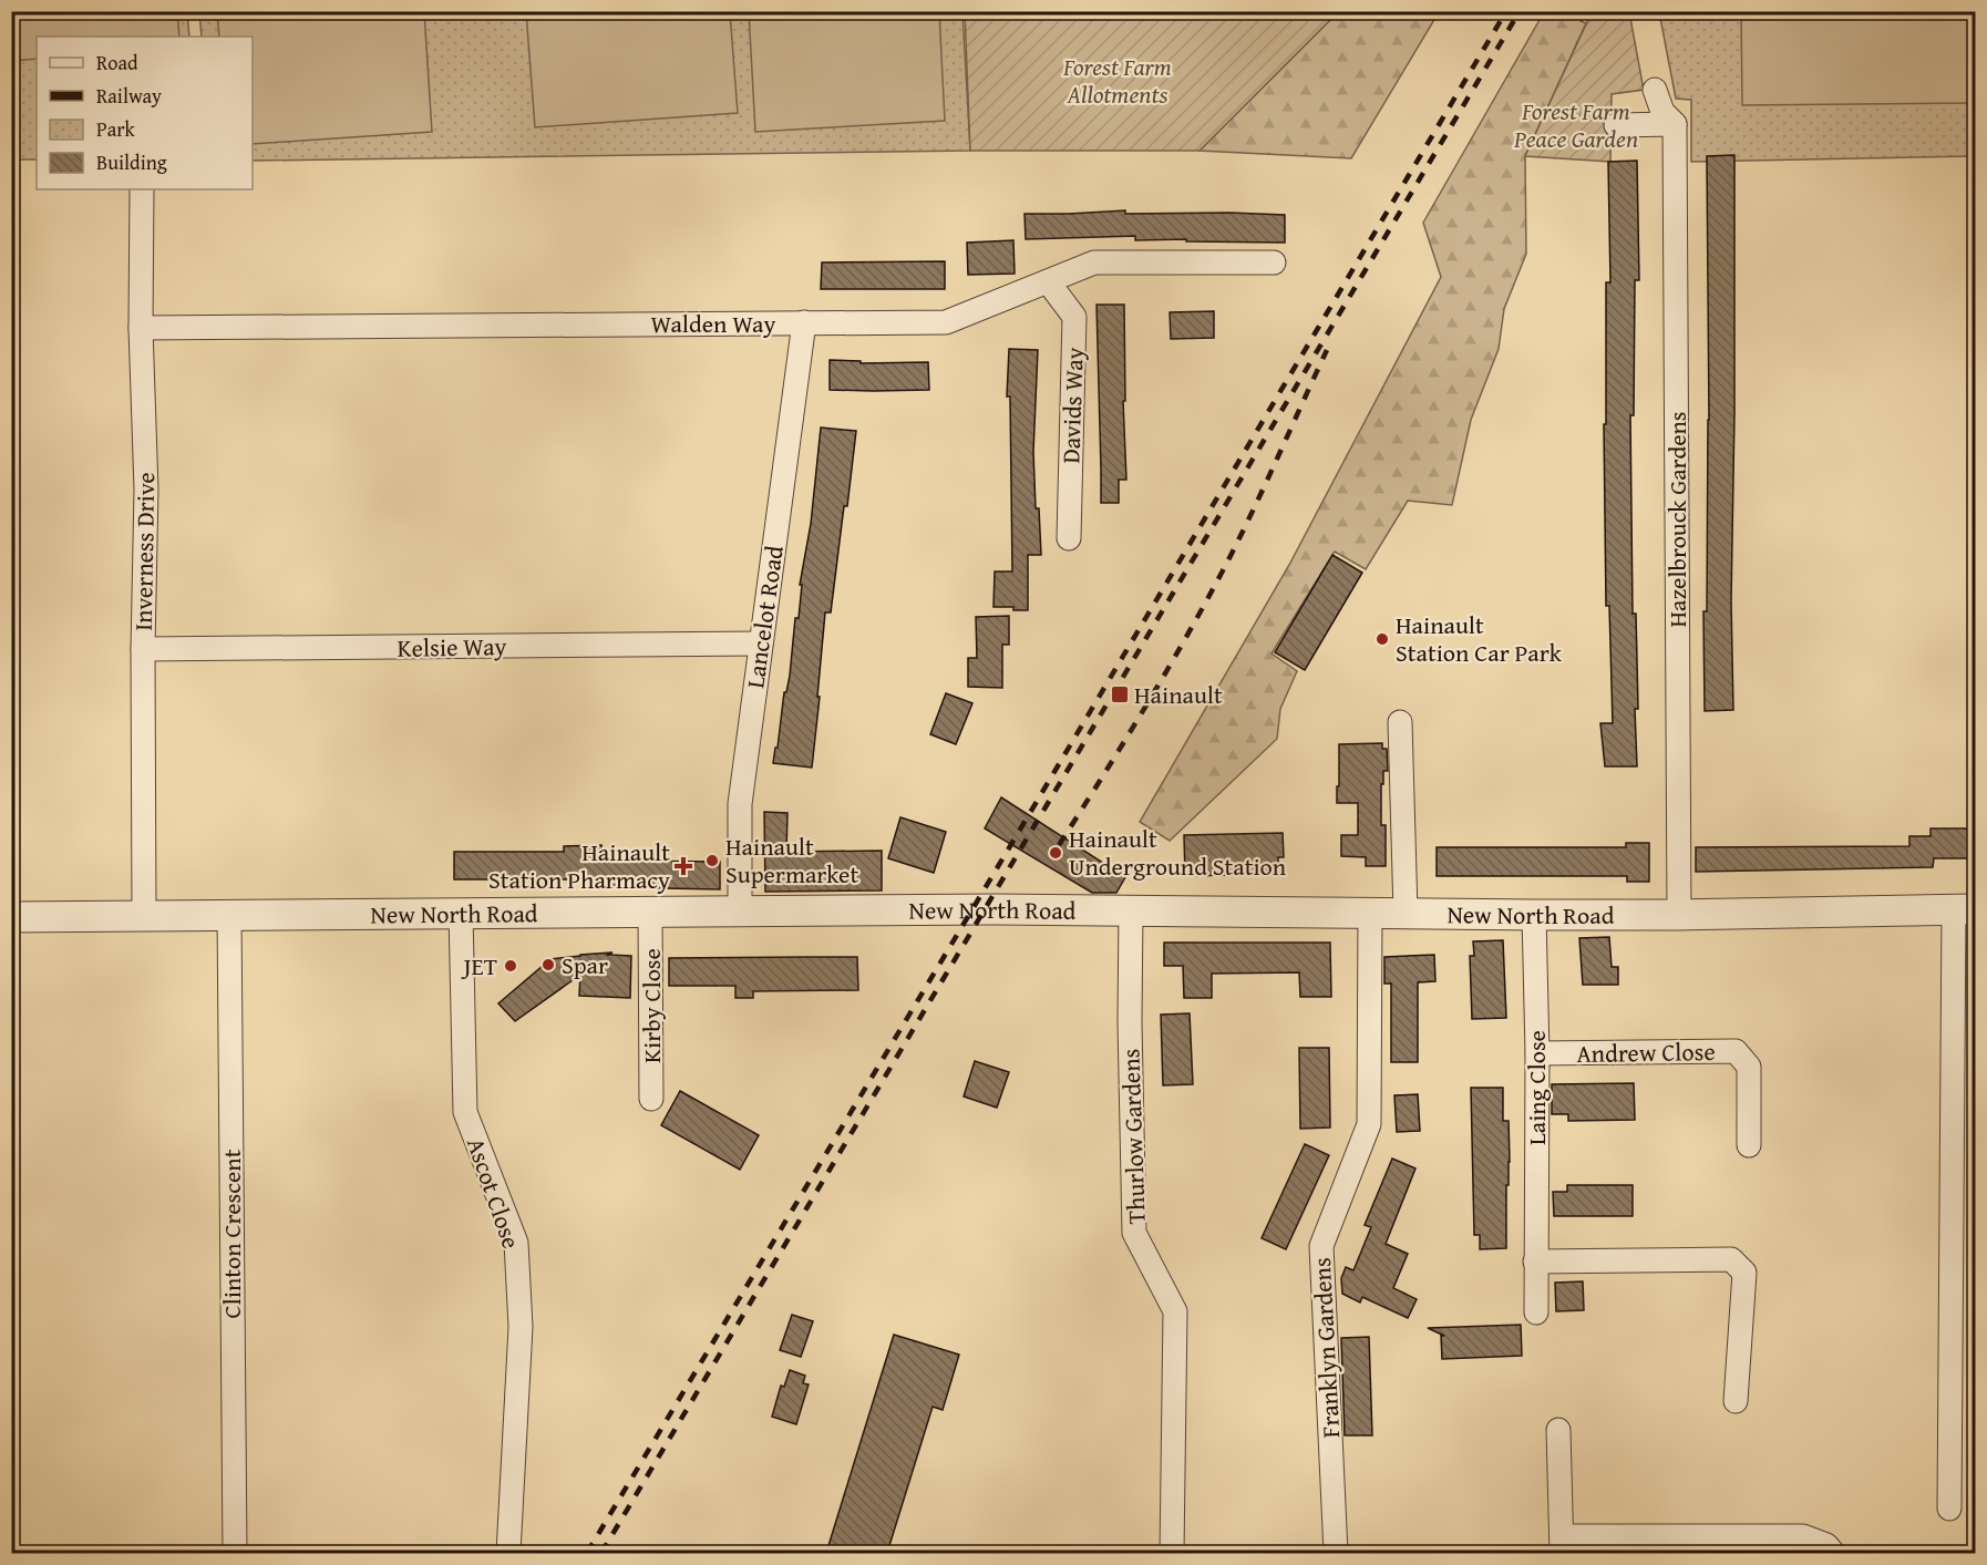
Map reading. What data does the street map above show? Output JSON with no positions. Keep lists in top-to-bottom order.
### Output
{
  "streets": {
    "street": [
      "Walden Way",
      "Davids Way",
      "Hazelbrouck Gardens",
      "Inverness Drive",
      "Lancelot Road",
      "Kelsie Way",
      "New North Road",
      "Kirby Close",
      "Andrew Close",
      "Laing Close",
      "Thurlow Gardens",
      "Ascot Close",
      "Clinton Crescent",
      "Franklyn Gardens"
    ]
  },
  "crossings": [
    ["Walden Way", "Davids Way"],
    ["Walden Way", "Inverness Drive"],
    ["Walden Way", "Lancelot Road"],
    ["Hazelbrouck Gardens", "New North Road"],
    ["Inverness Drive", "Kelsie Way"],
    ["Inverness Drive", "New North Road"],
    ["Lancelot Road", "Kelsie Way"],
    ["Lancelot Road", "New North Road"],
    ["New North Road", "Kirby Close"],
    ["New North Road", "Laing Close"],
    ["New North Road", "Thurlow Gardens"],
    ["New North Road", "Ascot Close"],
    ["New North Road", "Clinton Crescent"],
    ["New North Road", "Franklyn Gardens"],
    ["Andrew Close", "Laing Close"]
  ],
  "parks": ["Forest Farm Allotments", "Forest Farm Peace Garden"],
  "places": {
    "other": [
      "Hainault Station Car Park",
      "Hainault Underground Station",
      "Hainault Supermarket",
      "Spar",
      "JET"
    ],
    "transit": ["Hainault"],
    "health": ["Hainault Station Pharmacy"]
  },
  "legend": [
    "Road",
    "Railway",
    "Park",
    "Building"
  ]
}
